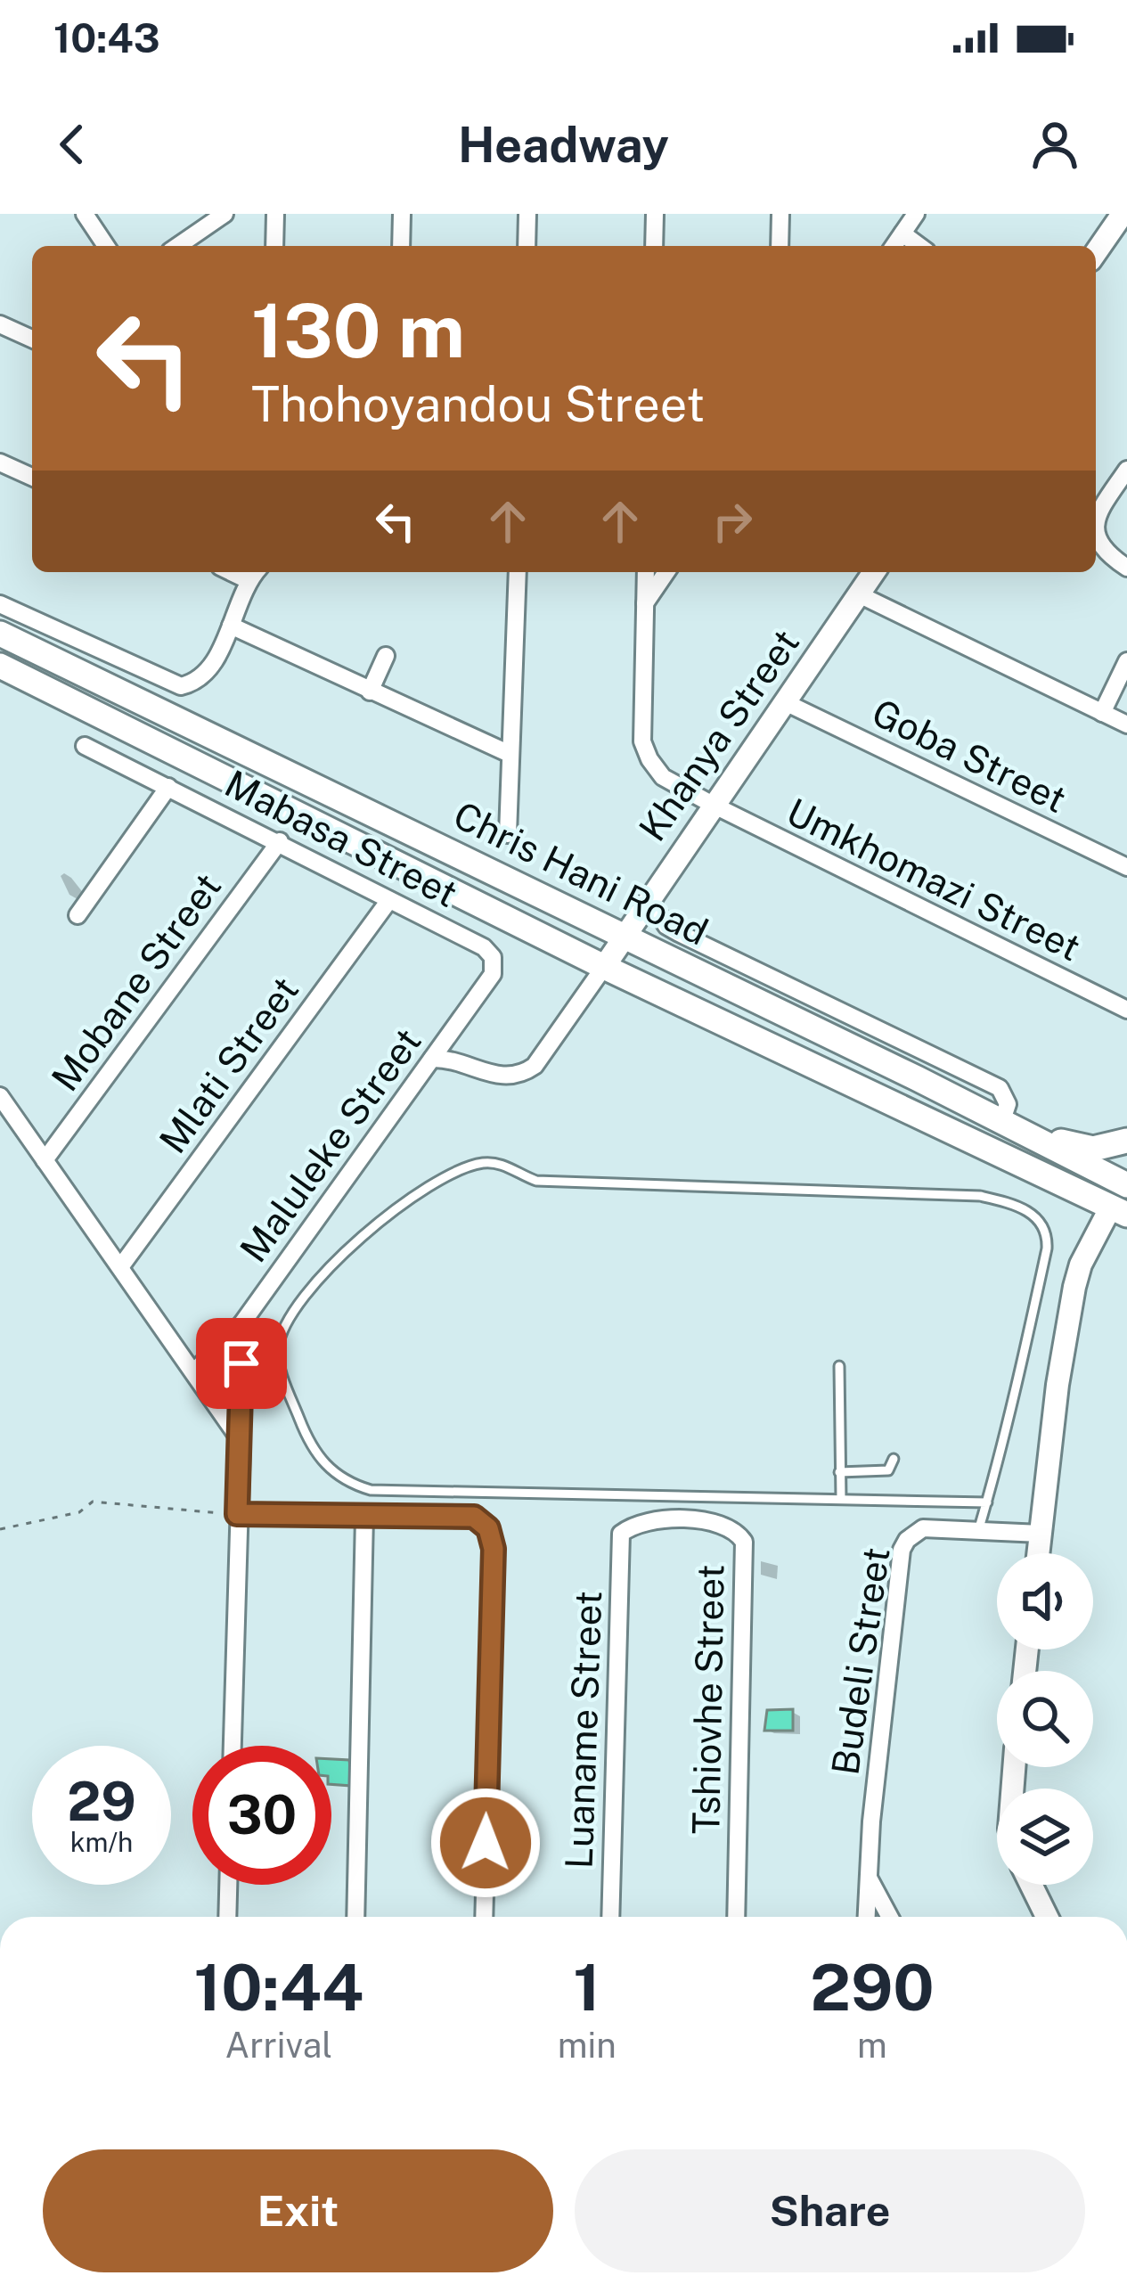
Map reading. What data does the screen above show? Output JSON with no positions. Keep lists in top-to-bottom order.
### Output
{
  "streets": {
    "main road": ["Chris Hani Road"],
    "street": [
      "Khanya Street",
      "Goba Street",
      "Mabasa Street",
      "Umkhomazi Street",
      "Mobane Street",
      "Mlati Street",
      "Maluleke Street",
      "Budeli Street",
      "Tshiovhe Street",
      "Luaname Street"
    ]
  },
  "crossings": [
    ["Khanya Street", "Goba Street"],
    ["Khanya Street", "Chris Hani Road"],
    ["Khanya Street", "Umkhomazi Street"],
    ["Khanya Street", "Maluleke Street"],
    ["Mabasa Street", "Mobane Street"],
    ["Mabasa Street", "Mlati Street"],
    ["Mabasa Street", "Maluleke Street"],
    ["Tshiovhe Street", "Luaname Street"]
  ],
  "page": {
    "status": "10:43",
    "header": "Headway",
    "turn": ["130 m", "Thohoyandou Street"],
    "speed": "29 km/h",
    "limit": "30",
    "eta": [
      "10:44",
      "Arrival",
      "1",
      "min",
      "290",
      "m"
    ],
    "buttons": ["Exit", "Share"]
  }
}
